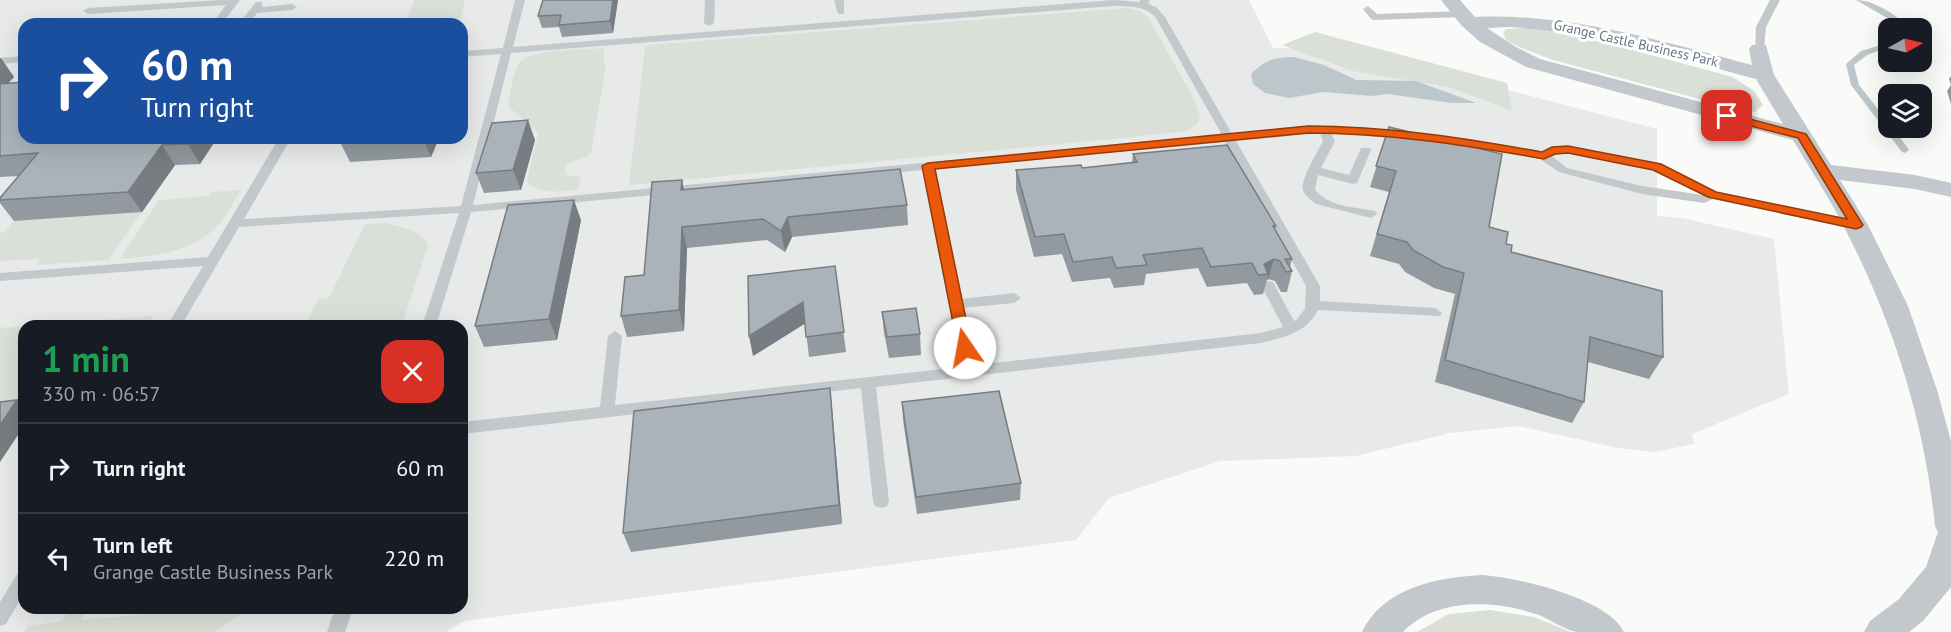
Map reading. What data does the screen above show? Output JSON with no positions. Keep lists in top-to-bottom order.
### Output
{
  "streets": {
    "street": ["Grange Castle Business Park"]
  },
  "north": "right",
  "page": {
    "turn": ["60 m", "Turn right"],
    "heading": ["1 min", "330 m · 06:57"],
    "list": [
      {
        "name": "Turn right",
        "value": "60 m"
      },
      {
        "name": "Turn left",
        "note": "Grange Castle Business Park",
        "value": "220 m"
      }
    ]
  }
}
